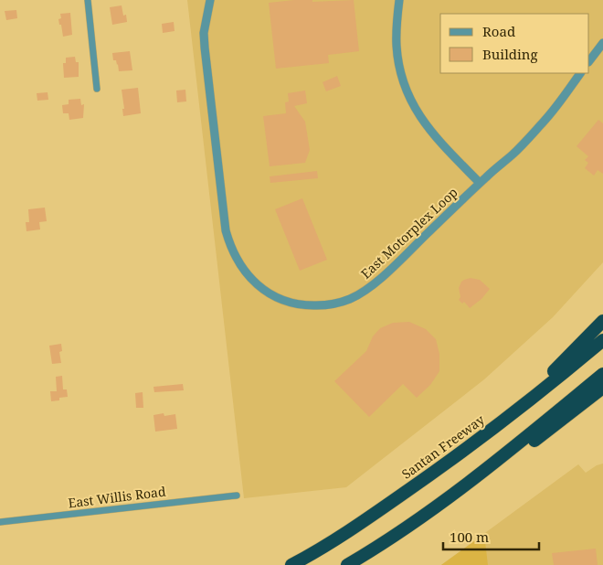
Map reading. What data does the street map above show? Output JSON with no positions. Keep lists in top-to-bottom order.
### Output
{
  "streets": {
    "highway": ["Santan Freeway"],
    "street": ["East Motorplex Loop", "East Willis Road"]
  },
  "legend": ["Road", "Building"],
  "scale_bar": "100 m"
}
